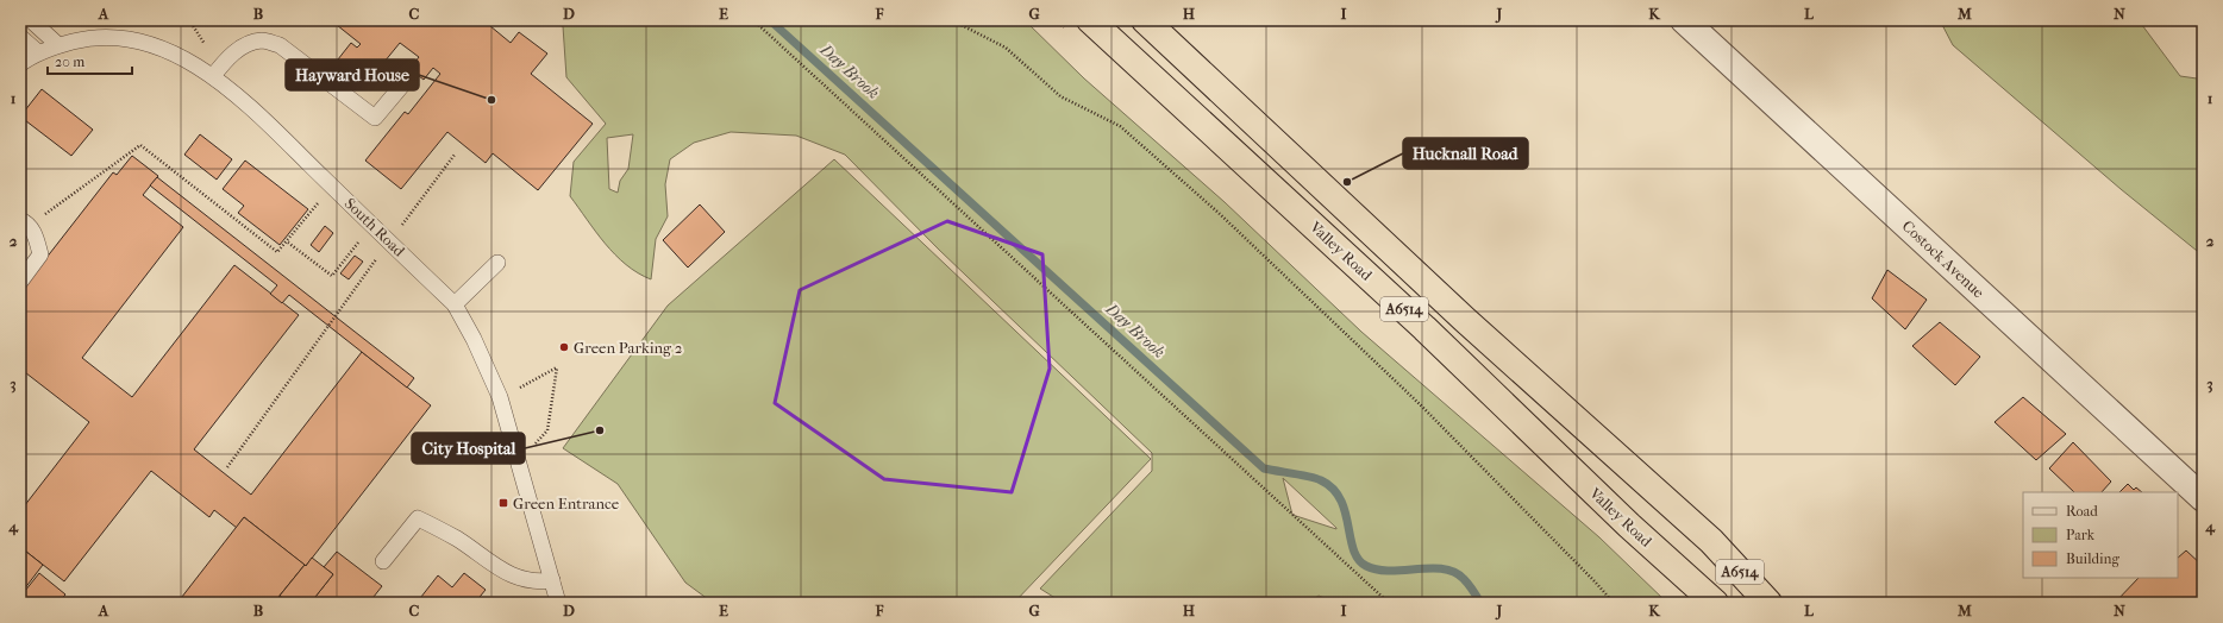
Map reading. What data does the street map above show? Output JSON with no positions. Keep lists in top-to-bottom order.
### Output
{
  "streets": {
    "highway": ["Valley Road", "A6514"],
    "street": ["Costock Avenue"],
    "lane": ["South Road"]
  },
  "water": ["Day Brook"],
  "places": {
    "other": [
      "Hayward House",
      "Hucknall Road",
      "Green Parking 2",
      "City Hospital"
    ],
    "transit": ["Green Entrance"]
  },
  "legend": ["Road", "Park", "Building"],
  "scale_bar": "20 m",
  "grid": {
    "columns": [
      "A",
      "B",
      "C",
      "D",
      "E",
      "F",
      "G",
      "H",
      "I",
      "J",
      "K",
      "L",
      "M",
      "N"
    ],
    "rows": [
      "1",
      "2",
      "3",
      "4"
    ]
  }
}
